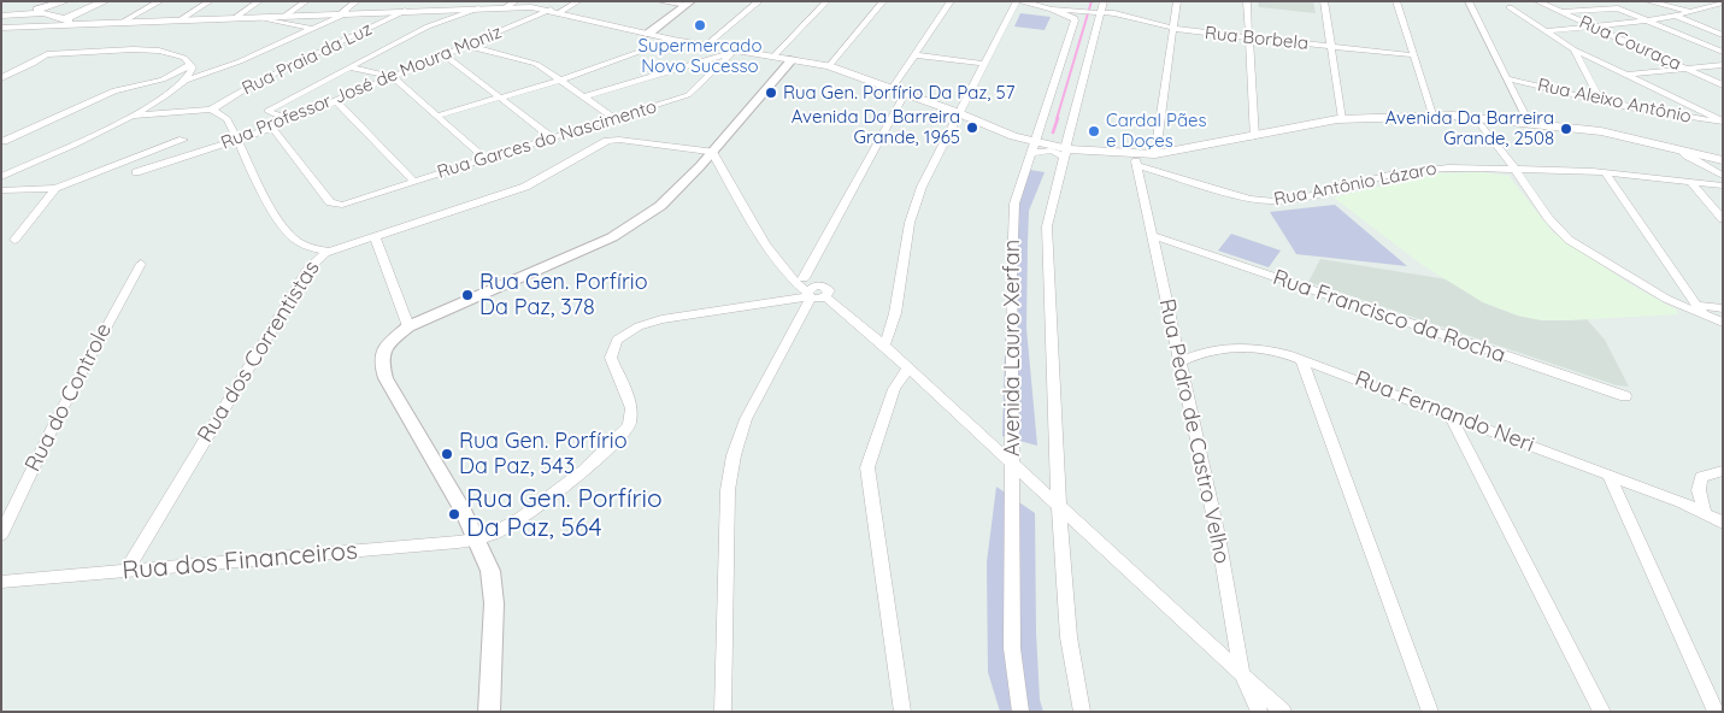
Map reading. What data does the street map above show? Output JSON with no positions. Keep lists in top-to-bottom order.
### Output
{
  "streets": {
    "street": [
      "Rua Borbela",
      "Rua Couraça",
      "Rua Praia da Luz",
      "Rua Professor José de Moura Moniz",
      "Rua Aleixo Antônio",
      "Rua Garces do Nascimento",
      "Rua Antônio Lázaro",
      "Rua Francisco da Rocha",
      "Avenida Lauro Xerfan",
      "Rua dos Correntistas",
      "Rua do Controle",
      "Rua Fernando Neri",
      "Rua Pedro de Castro Velho",
      "Rua dos Financeiros"
    ]
  },
  "crossings": [
    ["Rua Borbela", "Avenida Lauro Xerfan"],
    ["Rua Professor José de Moura Moniz", "Rua Garces do Nascimento"],
    ["Rua Antônio Lázaro", "Rua Pedro de Castro Velho"],
    ["Rua Francisco da Rocha", "Rua Pedro de Castro Velho"],
    ["Rua dos Correntistas", "Rua dos Financeiros"],
    ["Rua Fernando Neri", "Rua Pedro de Castro Velho"]
  ],
  "places": [
    "Supermercado Novo Sucesso",
    "Rua Gen. Porfírio Da Paz, 57",
    "Avenida Da Barreira Grande, 1965",
    "Avenida Da Barreira Grande, 2508",
    "Cardal Pães e Doçes",
    "Rua Gen. Porfírio Da Paz, 378",
    "Rua Gen. Porfírio Da Paz, 543",
    "Rua Gen. Porfírio Da Paz, 564"
  ]
}
